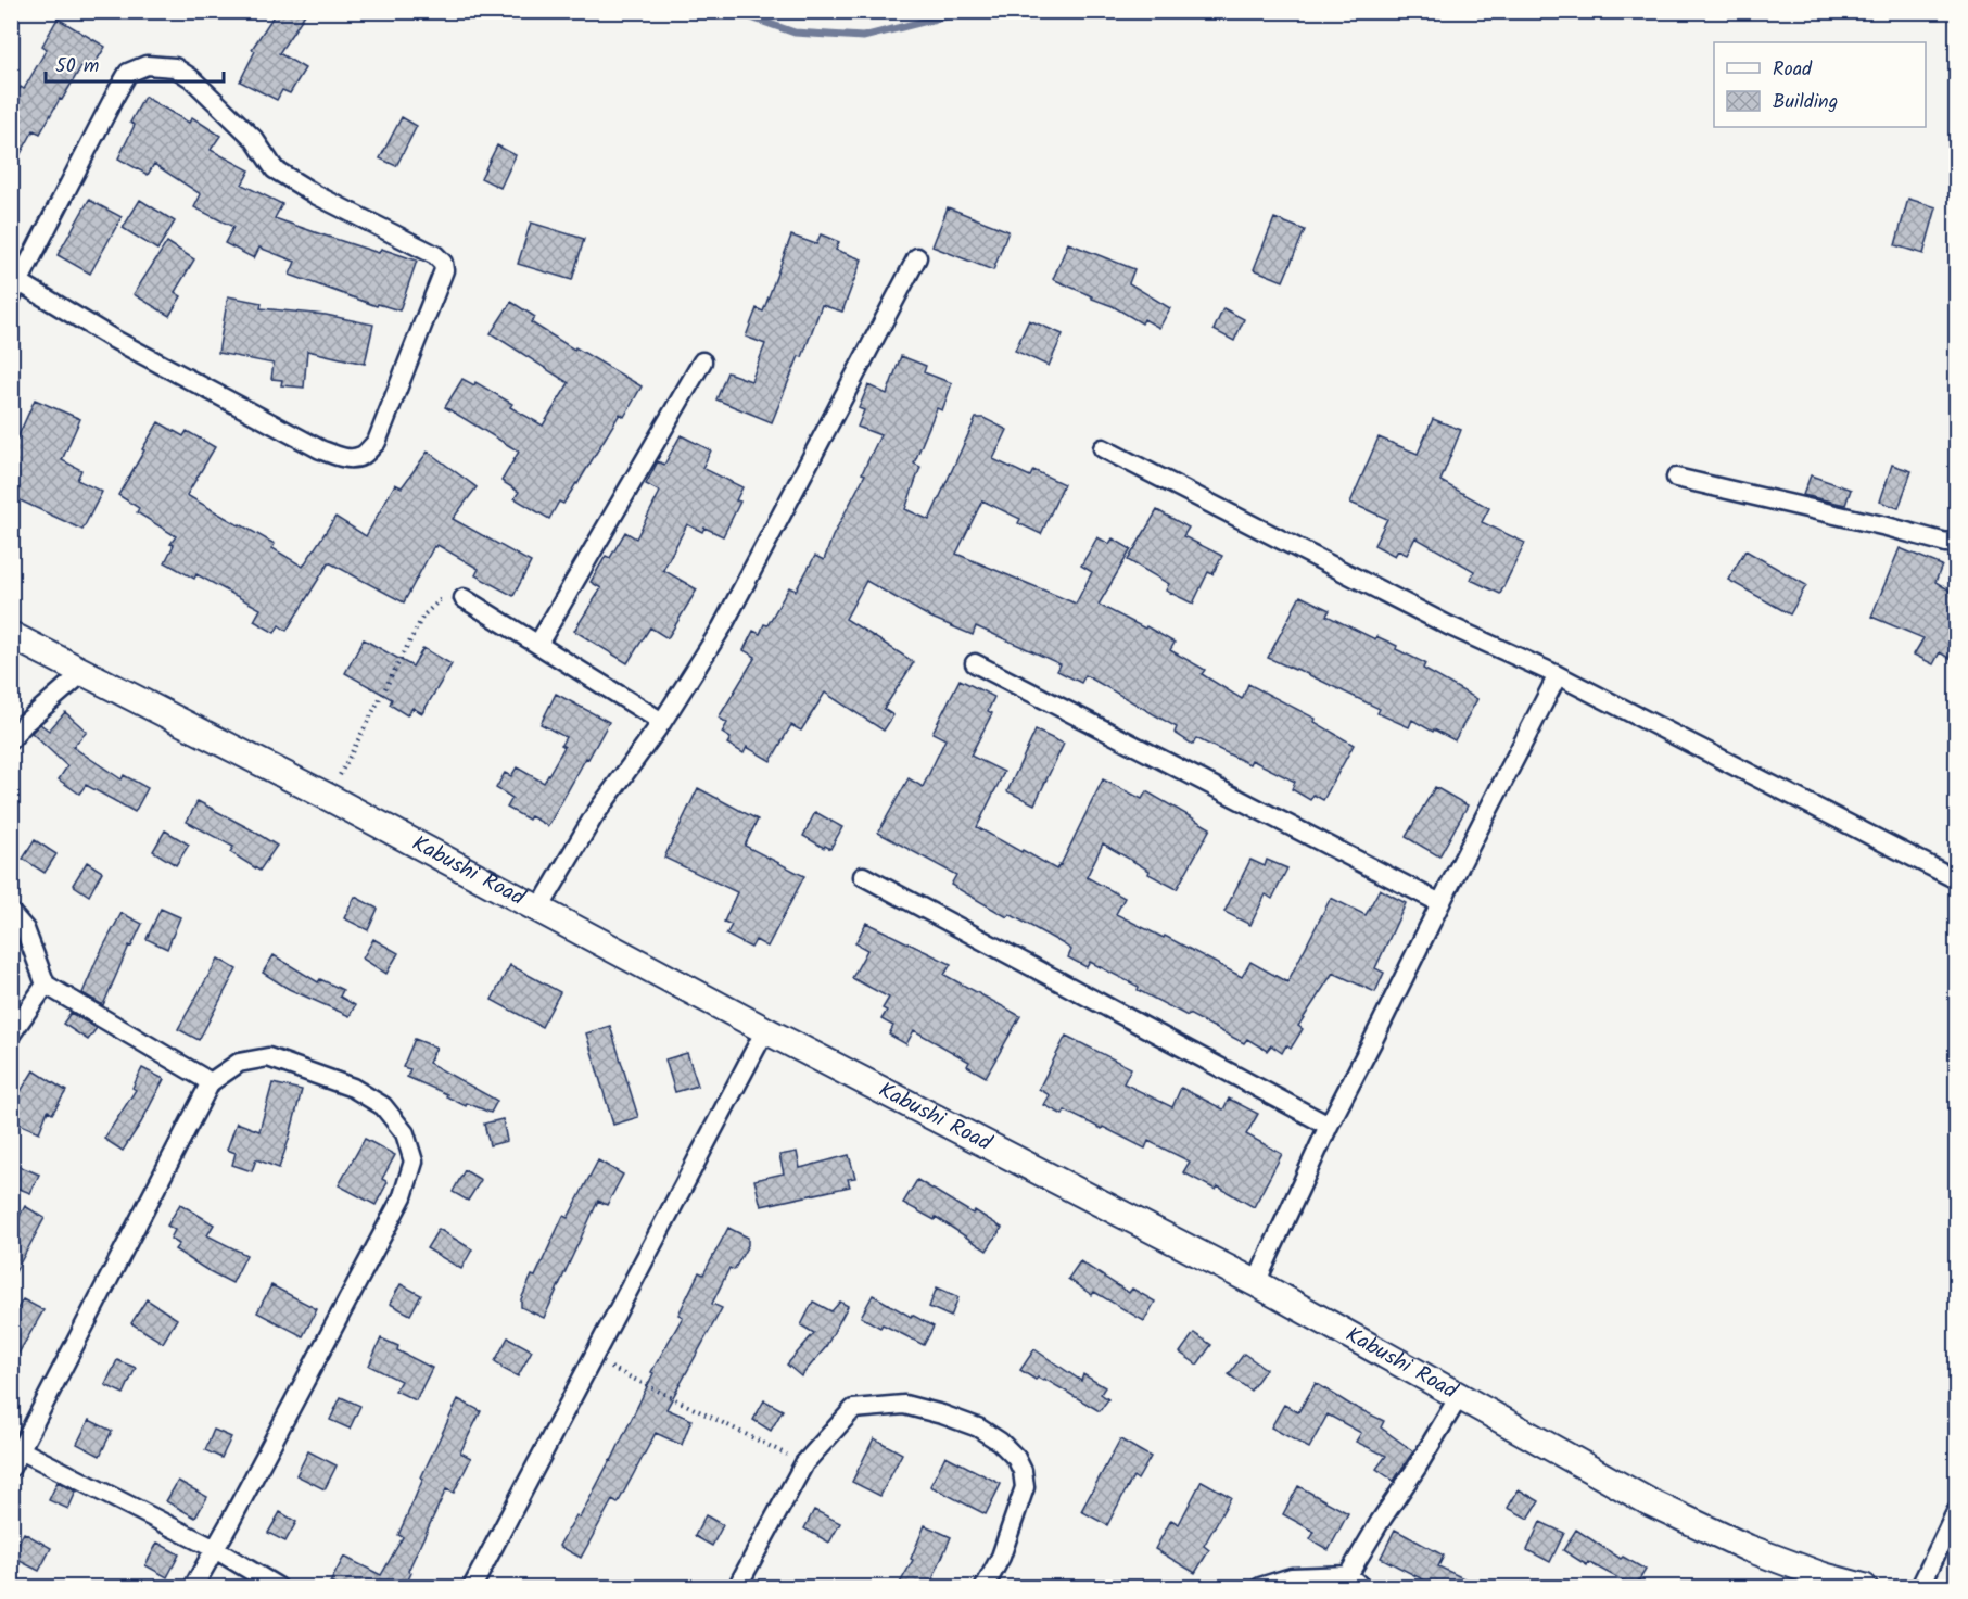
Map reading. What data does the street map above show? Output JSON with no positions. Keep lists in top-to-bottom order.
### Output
{
  "streets": {
    "main road": ["Kabushi Road"]
  },
  "legend": ["Road", "Building"],
  "scale_bar": "50 m"
}
